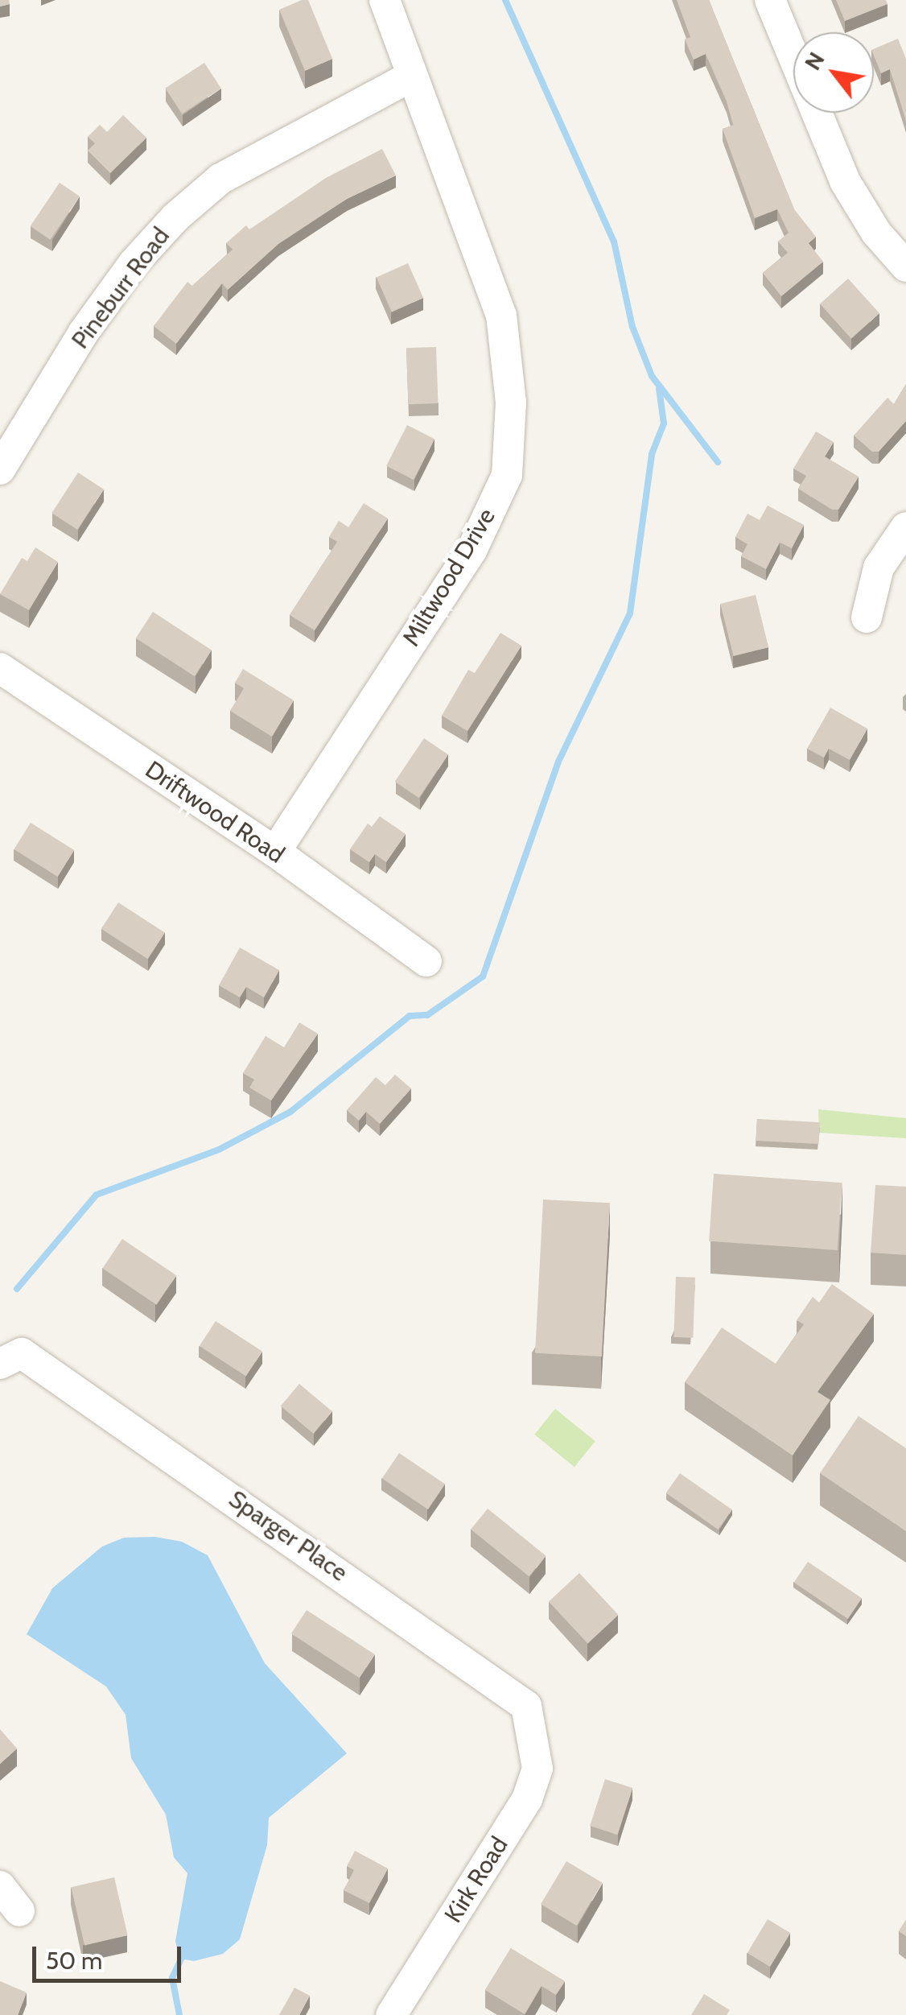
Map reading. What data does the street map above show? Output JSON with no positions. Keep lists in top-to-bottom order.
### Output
{
  "streets": {
    "street": [
      "Pineburr Road",
      "Miltwood Drive",
      "Driftwood Road",
      "Sparger Place",
      "Kirk Road"
    ]
  },
  "crossings": [
    ["Pineburr Road", "Miltwood Drive"],
    ["Miltwood Drive", "Driftwood Road"],
    ["Sparger Place", "Kirk Road"]
  ],
  "scale_bar": "50 m",
  "north": "top left"
}
